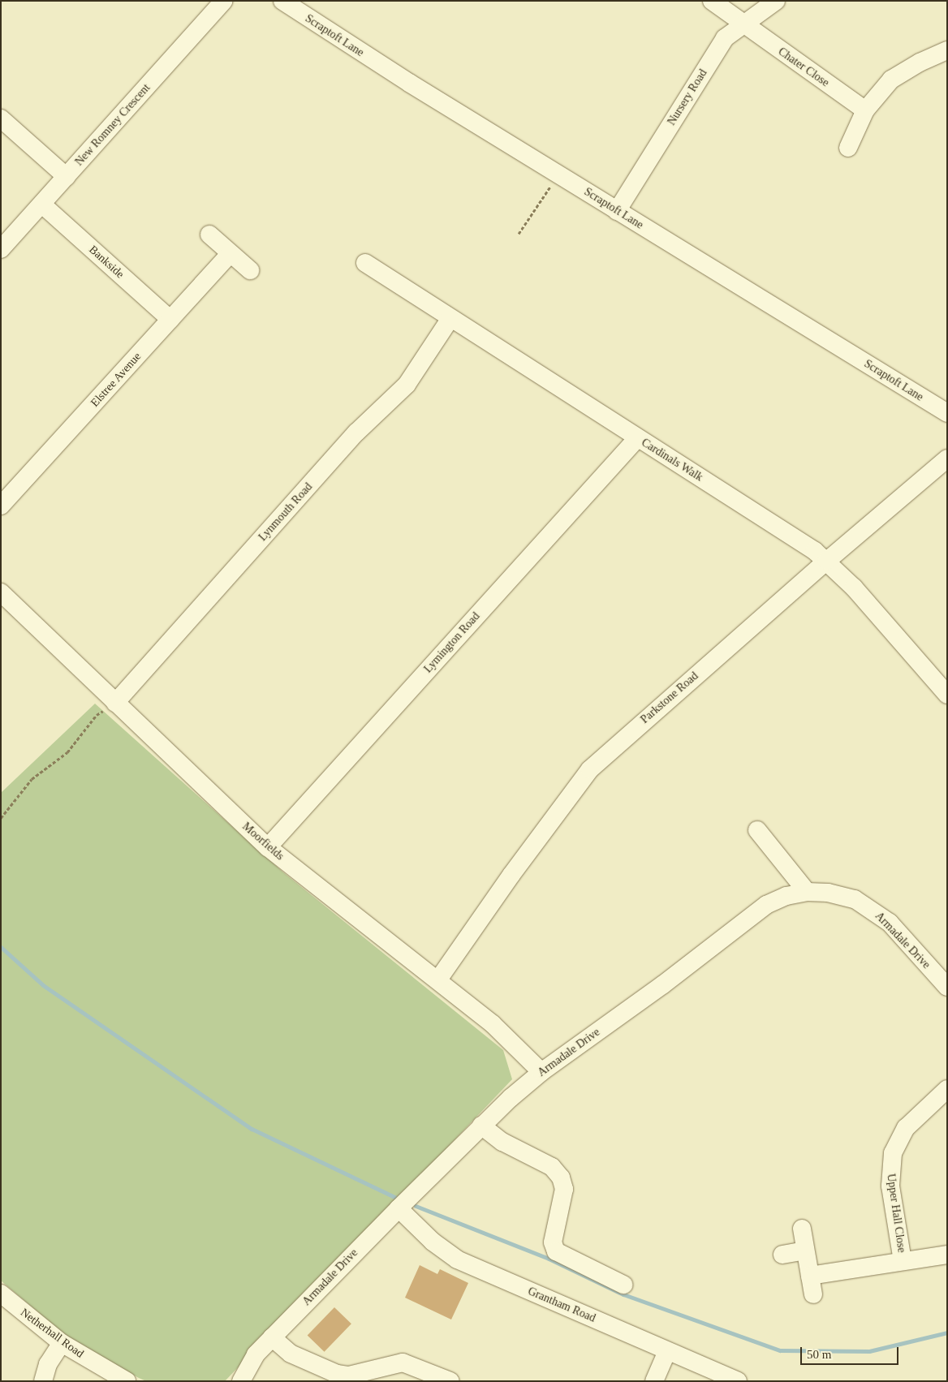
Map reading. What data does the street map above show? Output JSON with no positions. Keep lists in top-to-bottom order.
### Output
{
  "streets": {
    "street": [
      "Scraptoft Lane",
      "Chater Close",
      "Nursery Road",
      "New Romney Crescent",
      "Bankside",
      "Elstree Avenue",
      "Cardinals Walk",
      "Lynmouth Road",
      "Lymington Road",
      "Parkstone Road",
      "Moorfields",
      "Armadale Drive",
      "Upper Hall Close",
      "Grantham Road",
      "Netherhall Road"
    ]
  },
  "crossings": [
    ["Scraptoft Lane", "Nursery Road"],
    ["Chater Close", "Nursery Road"],
    ["New Romney Crescent", "Bankside"],
    ["Bankside", "Elstree Avenue"],
    ["Cardinals Walk", "Lynmouth Road"],
    ["Cardinals Walk", "Lymington Road"],
    ["Cardinals Walk", "Parkstone Road"],
    ["Lynmouth Road", "Moorfields"],
    ["Lymington Road", "Moorfields"],
    ["Parkstone Road", "Moorfields"],
    ["Moorfields", "Armadale Drive"],
    ["Armadale Drive", "Grantham Road"]
  ],
  "scale_bar": "50 m"
}
